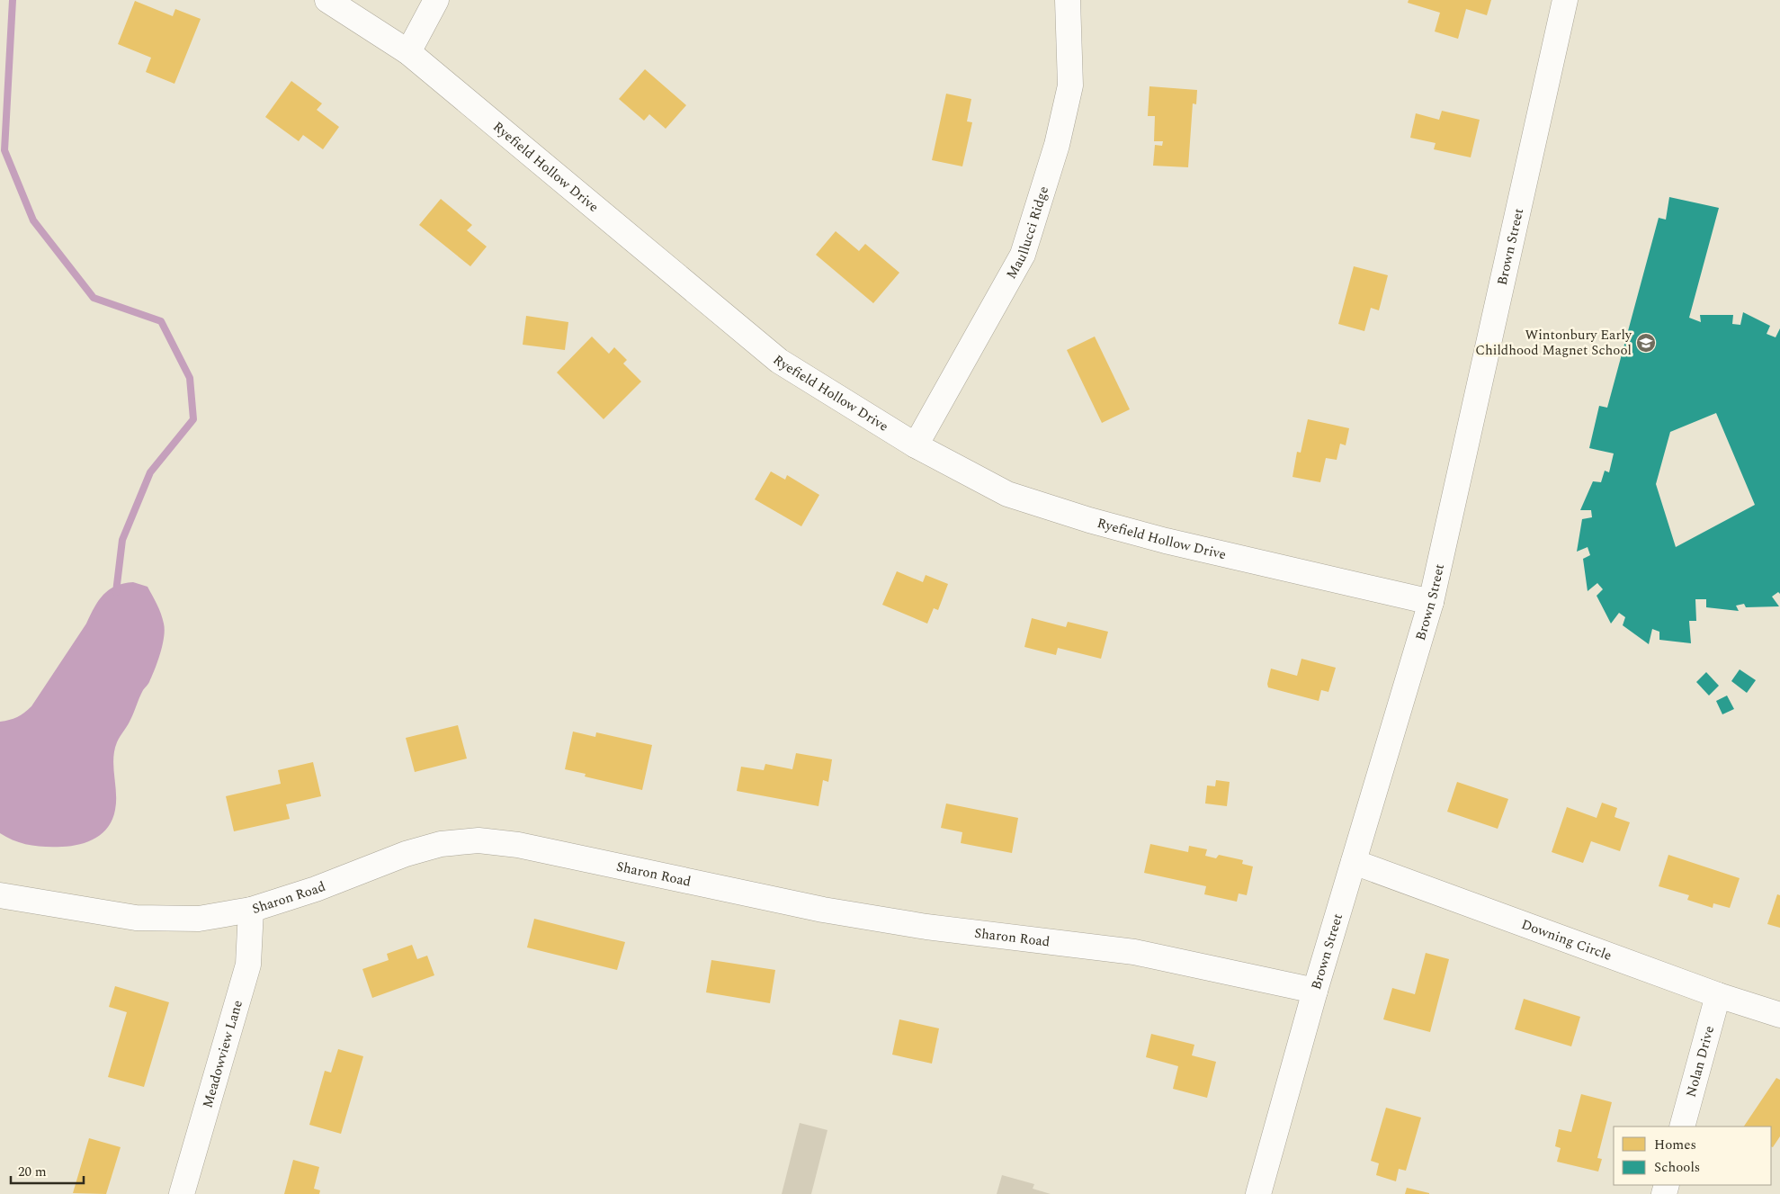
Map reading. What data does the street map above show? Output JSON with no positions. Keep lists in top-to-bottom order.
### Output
{
  "streets": {
    "street": [
      "Ryefield Hollow Drive",
      "Maullucci Ridge",
      "Brown Street",
      "Sharon Road",
      "Downing Circle",
      "Meadowview Lane",
      "Nolan Drive"
    ]
  },
  "crossings": [
    ["Ryefield Hollow Drive", "Maullucci Ridge"],
    ["Ryefield Hollow Drive", "Brown Street"],
    ["Brown Street", "Sharon Road"],
    ["Brown Street", "Downing Circle"],
    ["Sharon Road", "Meadowview Lane"],
    ["Downing Circle", "Nolan Drive"]
  ],
  "places": {
    "school or university": ["Wintonbury Early Childhood Magnet School"]
  },
  "legend": ["Homes", "Schools"],
  "scale_bar": "20 m"
}
